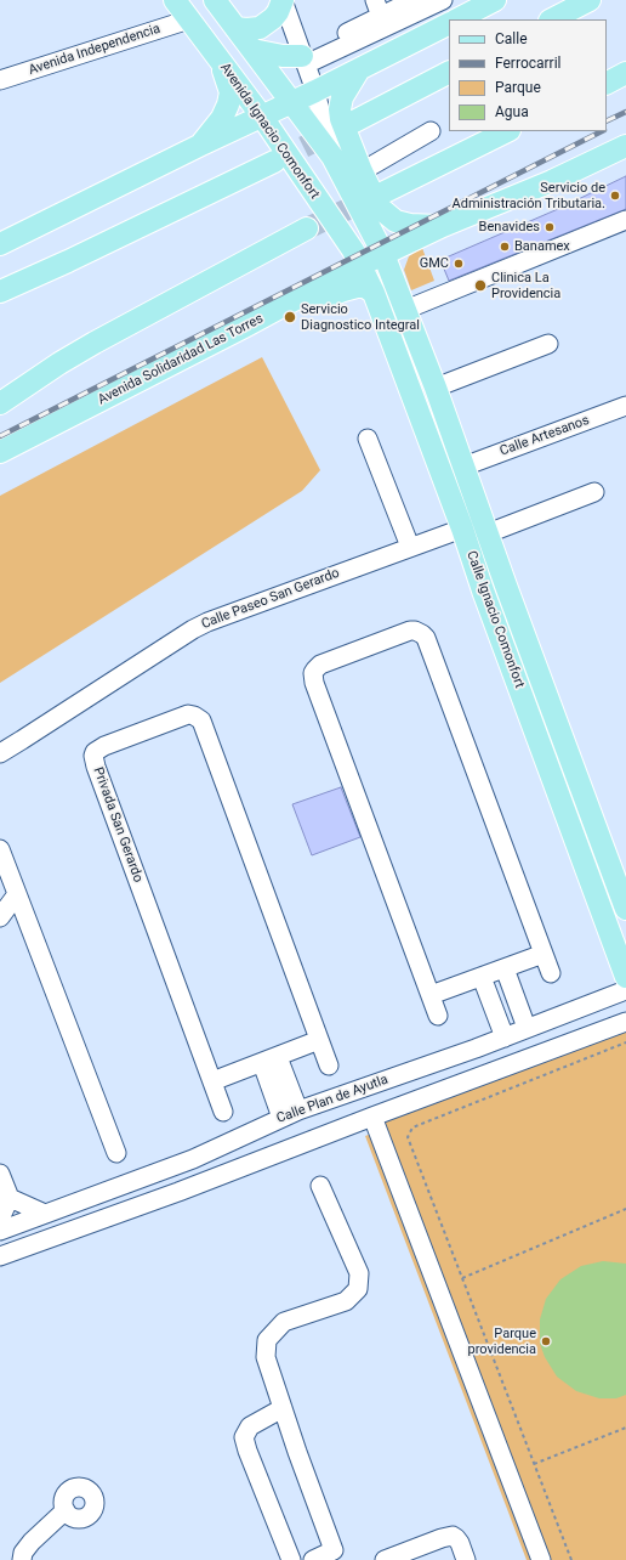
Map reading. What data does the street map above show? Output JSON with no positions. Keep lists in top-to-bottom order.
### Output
{
  "streets": {
    "main road": ["Avenida Ignacio Comonfort", "Avenida Solidaridad Las Torres", "Calle Ignacio Comonfort"],
    "street": [
      "Avenida Independencia",
      "Calle Artesanos",
      "Calle Paseo San Gerardo",
      "Privada San Gerardo",
      "Calle Plan de Ayutla"
    ]
  },
  "crossings": [
    ["Avenida Independencia", "Avenida Ignacio Comonfort"],
    ["Avenida Ignacio Comonfort", "Avenida Solidaridad Las Torres"],
    ["Avenida Ignacio Comonfort", "Calle Ignacio Comonfort"],
    ["Avenida Solidaridad Las Torres", "Calle Ignacio Comonfort"],
    ["Calle Artesanos", "Calle Ignacio Comonfort"],
    ["Calle Paseo San Gerardo", "Calle Ignacio Comonfort"]
  ],
  "places": [
    "Servicio de Administración Tributaria.",
    "Benavides",
    "Banamex",
    "GMC",
    "Clinica La Providencia",
    "Servicio Diagnostico Integral",
    "Parque providencia"
  ],
  "legend": [
    "Calle",
    "Ferrocarril",
    "Parque",
    "Agua"
  ]
}
